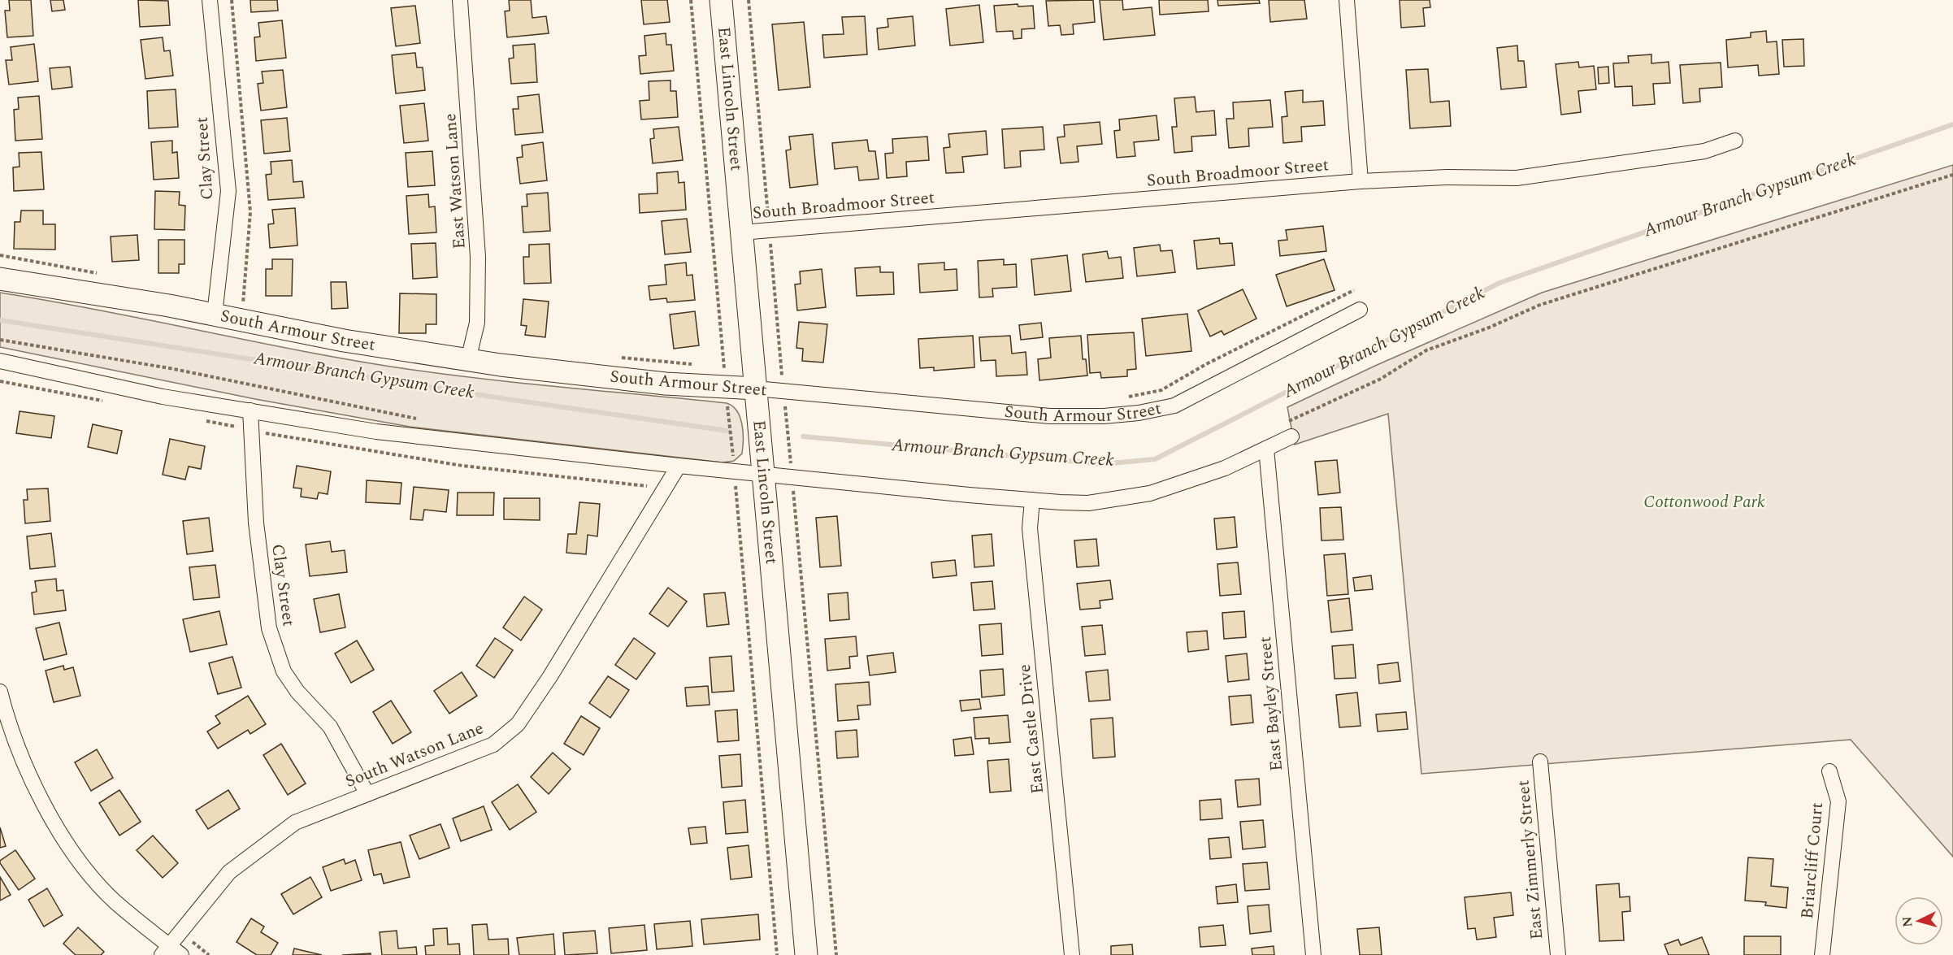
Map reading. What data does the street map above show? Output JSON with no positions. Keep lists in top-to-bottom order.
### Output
{
  "streets": {
    "street": [
      "East Lincoln Street",
      "Clay Street",
      "South Broadmoor Street",
      "East Watson Lane",
      "South Armour Street",
      "East Bayley Street",
      "East Castle Drive",
      "South Watson Lane",
      "East Zimmerly Street",
      "Briarcliff Court"
    ]
  },
  "crossings": [
    ["East Lincoln Street", "South Broadmoor Street"],
    ["East Lincoln Street", "South Armour Street"],
    ["Clay Street", "South Armour Street"],
    ["Clay Street", "South Watson Lane"],
    ["East Watson Lane", "South Armour Street"]
  ],
  "water": ["Armour Branch Gypsum Creek"],
  "parks": ["Cottonwood Park"],
  "north": "left"
}
